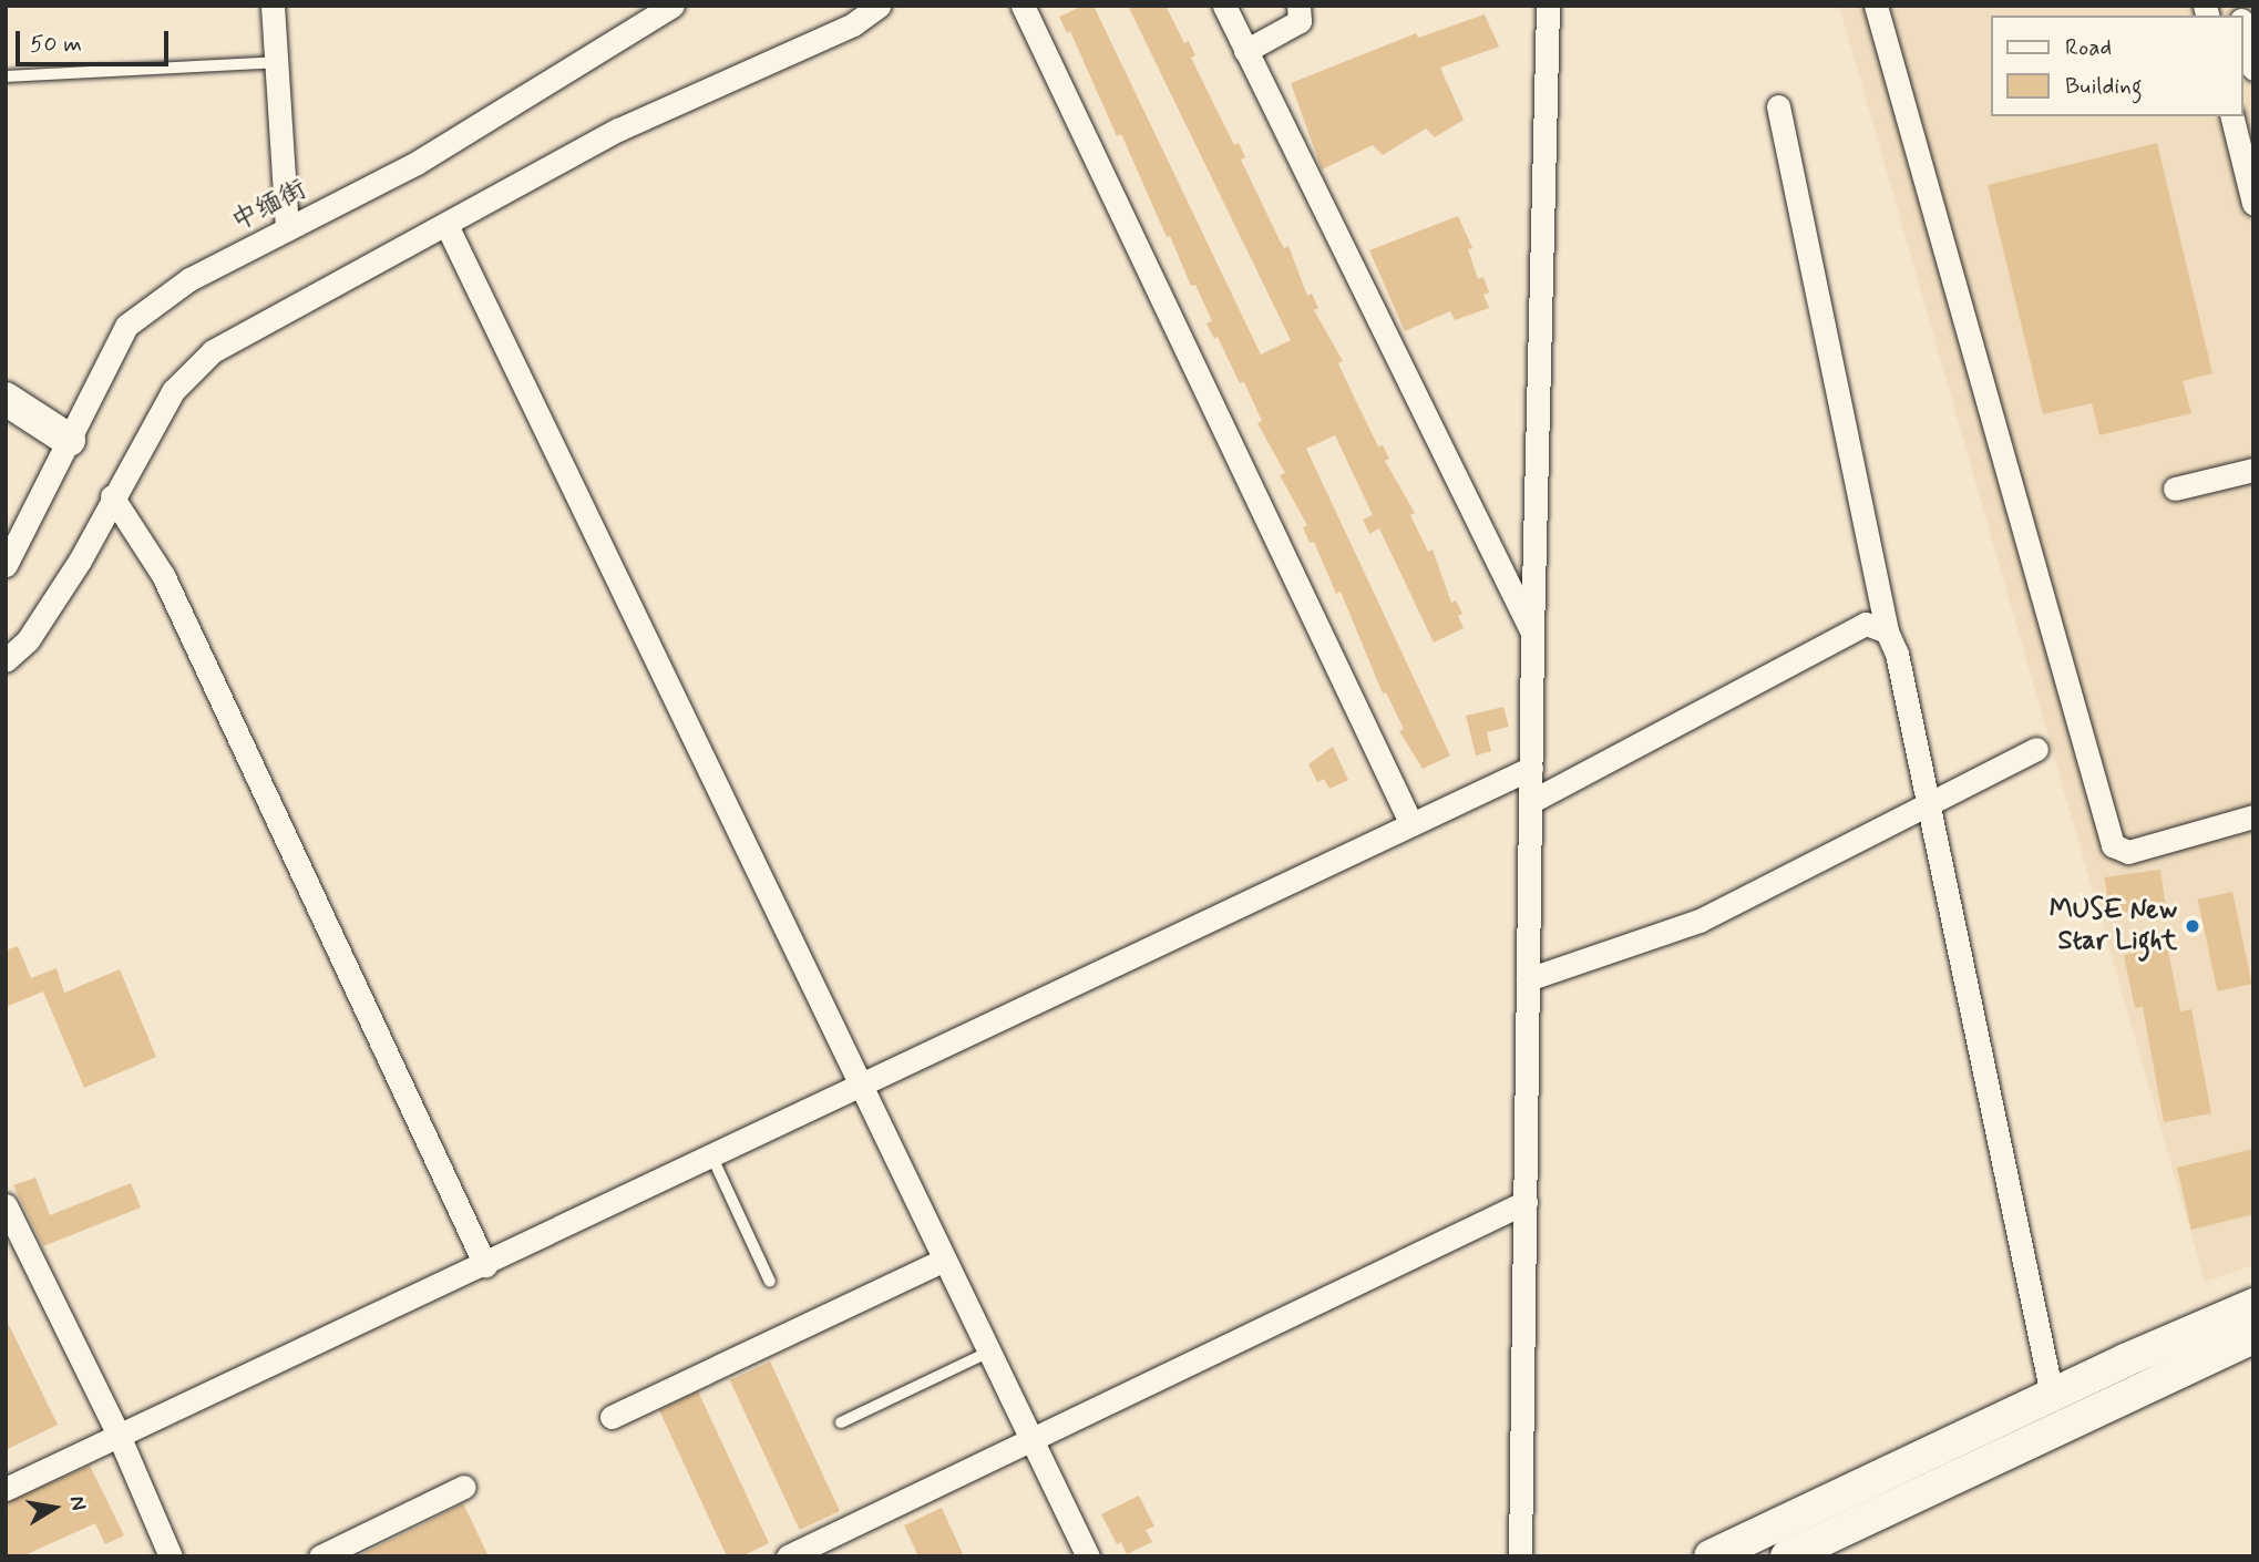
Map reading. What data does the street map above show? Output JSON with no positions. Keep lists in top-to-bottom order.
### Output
{
  "streets": {
    "street": ["中缅街"]
  },
  "places": ["MUSE New Star Light"],
  "legend": ["Road", "Building"],
  "scale_bar": "50 m",
  "north": "right"
}
